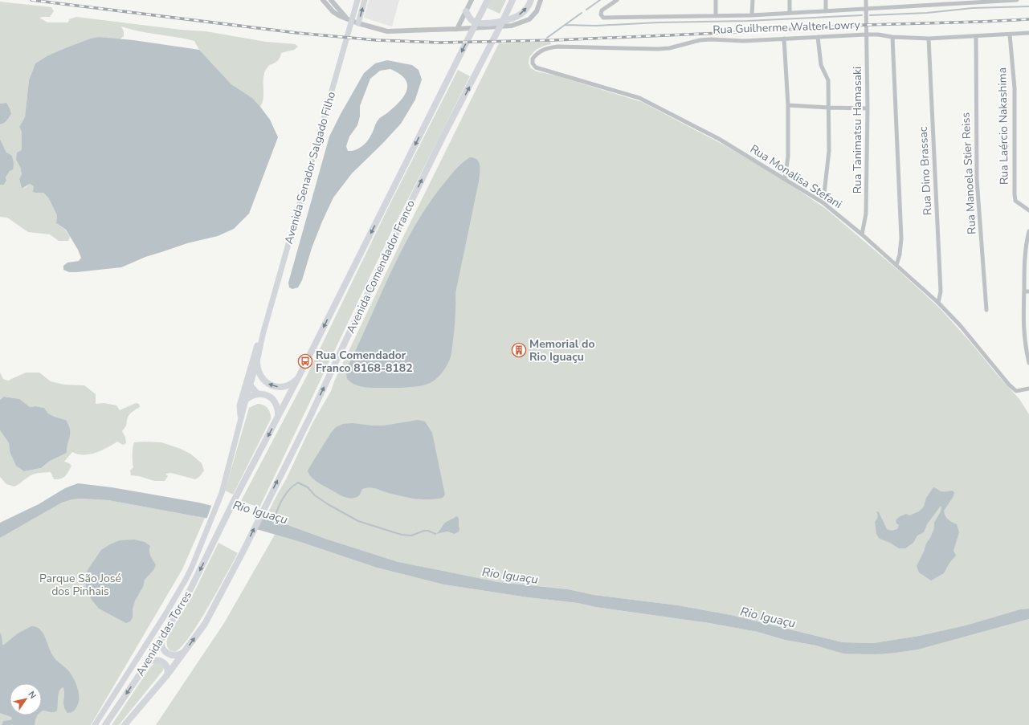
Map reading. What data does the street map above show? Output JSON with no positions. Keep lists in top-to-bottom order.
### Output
{
  "streets": {
    "highway": ["Avenida Comendador Franco", "Avenida das Torres"],
    "main road": ["Avenida Senador Salgado Filho"],
    "street": [
      "Rua Guilherme Walter Lowry",
      "Rua Laércio Nakashima",
      "Rua Tanimatsu Hamasaki",
      "Rua Dino Brassac",
      "Rua Manoela Stier Reiss",
      "Rua Monalisa Stefani"
    ]
  },
  "crossings": [
    ["Rua Guilherme Walter Lowry", "Rua Laércio Nakashima"],
    ["Rua Guilherme Walter Lowry", "Rua Tanimatsu Hamasaki"],
    ["Rua Guilherme Walter Lowry", "Rua Dino Brassac"],
    ["Rua Guilherme Walter Lowry", "Rua Manoela Stier Reiss"],
    ["Rua Guilherme Walter Lowry", "Rua Monalisa Stefani"],
    ["Rua Tanimatsu Hamasaki", "Rua Monalisa Stefani"],
    ["Rua Dino Brassac", "Rua Monalisa Stefani"],
    ["Avenida Comendador Franco", "Avenida das Torres"]
  ],
  "water": ["Rio Iguaçu"],
  "parks": ["Parque São José dos Pinhais"],
  "places": {
    "building": ["Memorial do Rio Iguaçu"],
    "bus stop": ["Rua Comendador Franco 8168-8182"]
  },
  "north": "top right"
}
